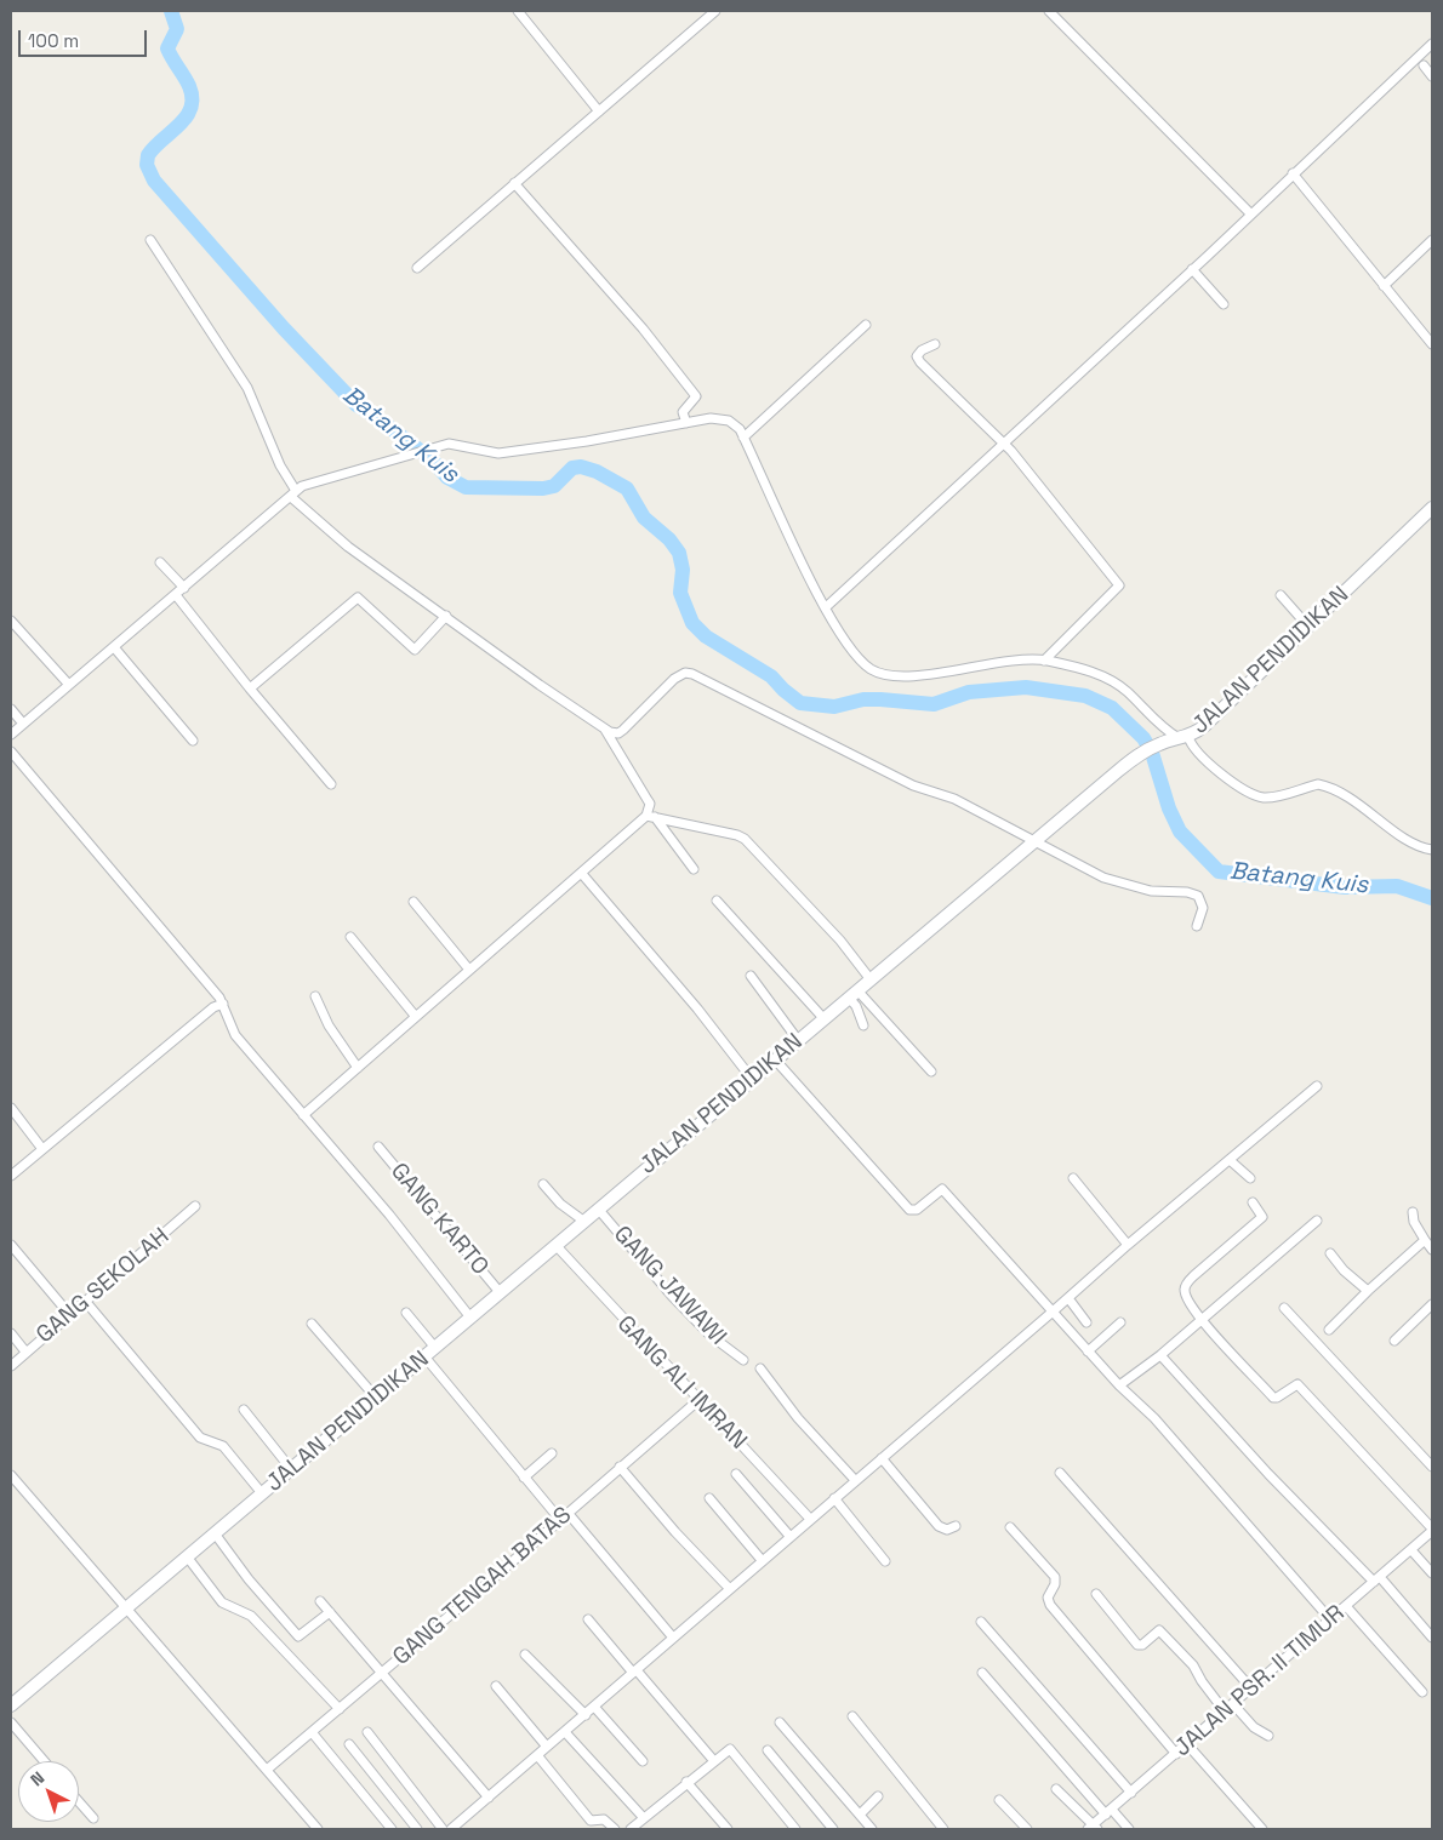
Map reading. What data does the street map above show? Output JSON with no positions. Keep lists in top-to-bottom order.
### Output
{
  "streets": {
    "main road": ["JALAN PENDIDIKAN"],
    "street": [
      "GANG KARTO",
      "GANG SEKOLAH",
      "GANG JAWAWI",
      "GANG ALI IMRAN",
      "GANG TENGAH BATAS",
      "JALAN PSR. II TIMUR"
    ]
  },
  "crossings": [
    ["JALAN PENDIDIKAN", "GANG KARTO"],
    ["JALAN PENDIDIKAN", "GANG JAWAWI"],
    ["JALAN PENDIDIKAN", "GANG ALI IMRAN"],
    ["GANG ALI IMRAN", "GANG TENGAH BATAS"]
  ],
  "water": ["Batang Kuis"],
  "scale_bar": "100 m",
  "north": "top left"
}
